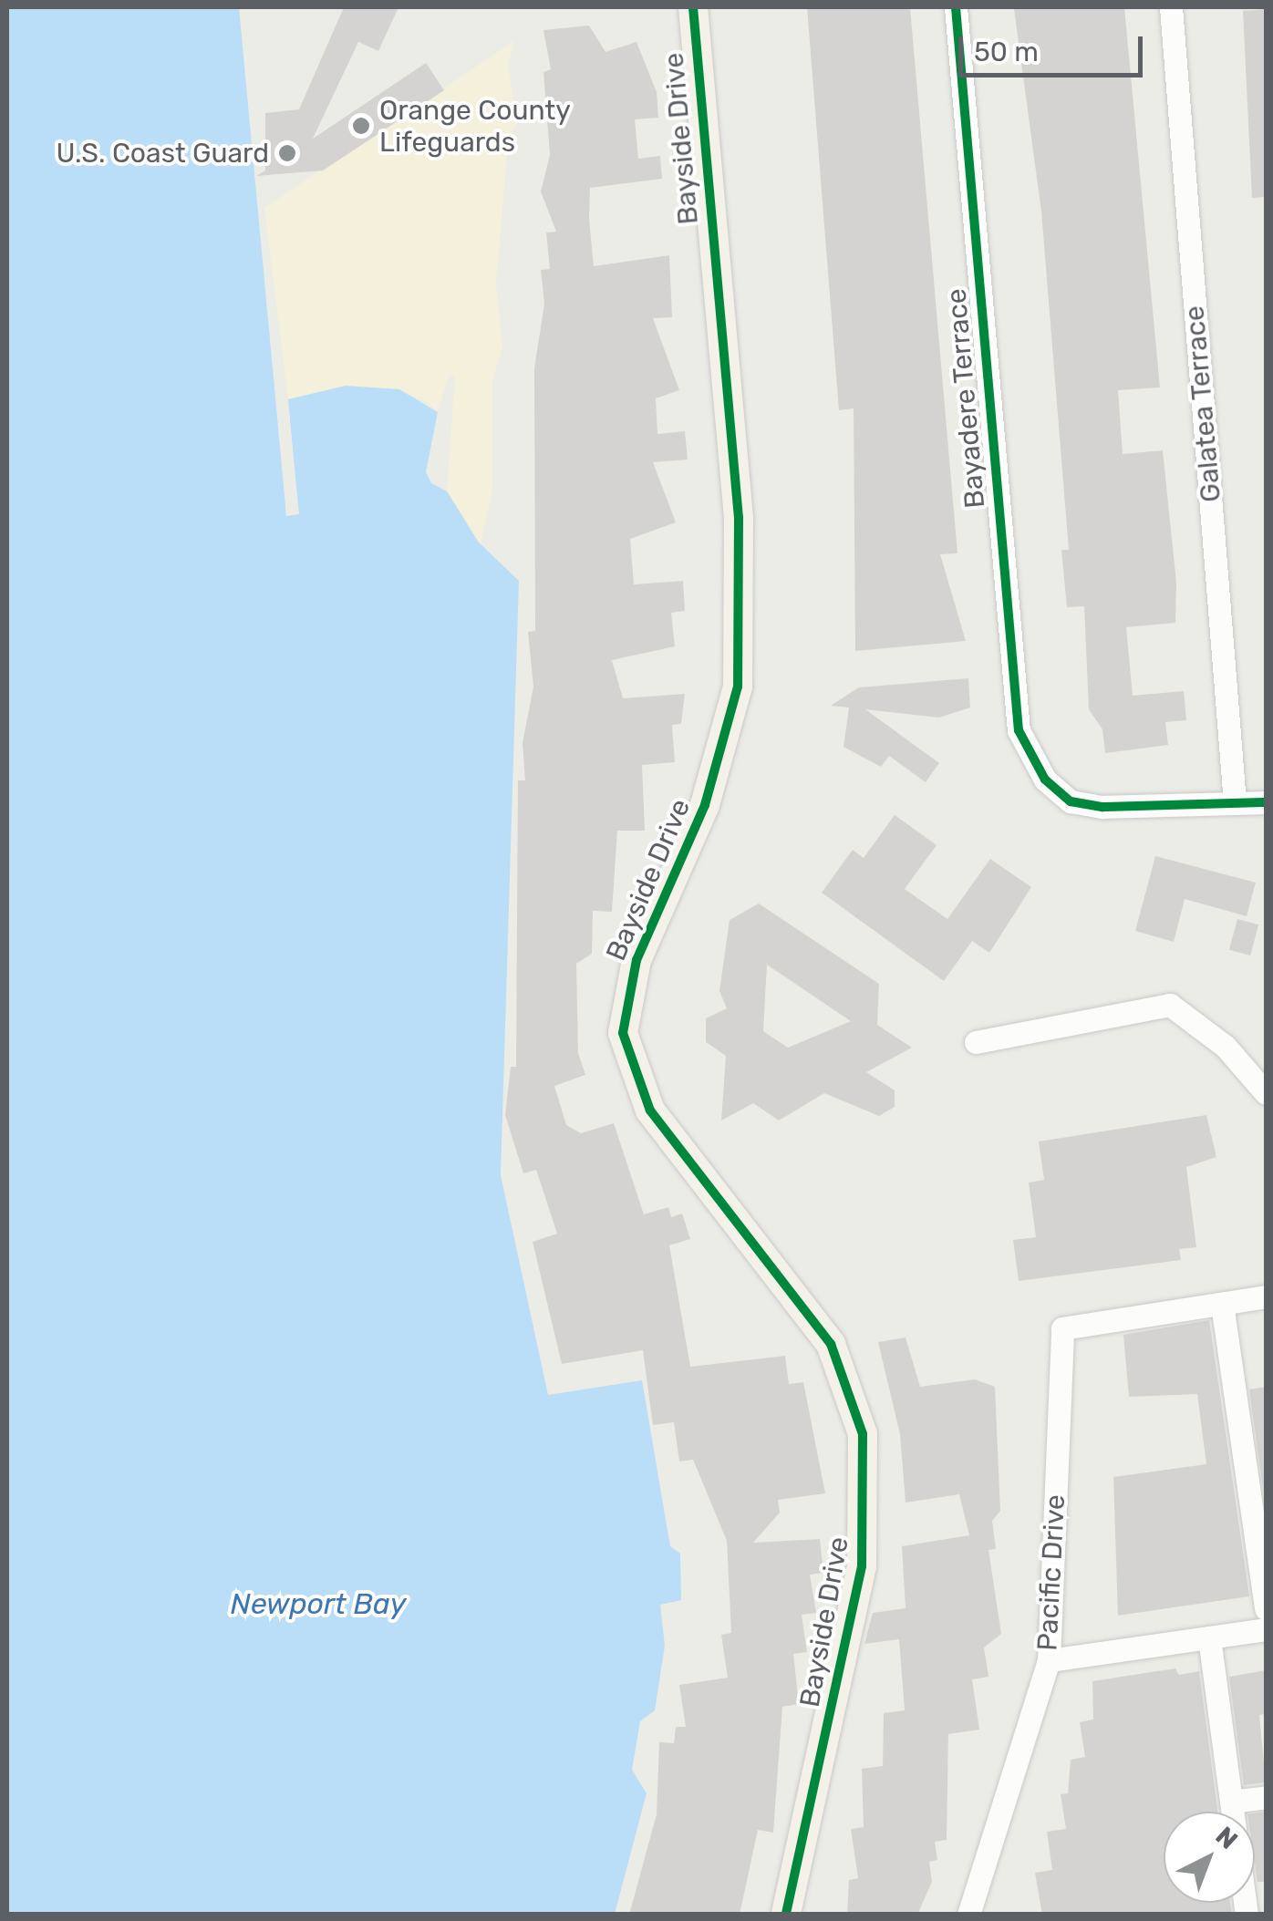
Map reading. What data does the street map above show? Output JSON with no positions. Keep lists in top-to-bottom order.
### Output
{
  "streets": {
    "main road": ["Bayside Drive"],
    "street": ["Bayadere Terrace", "Galatea Terrace", "Pacific Drive"]
  },
  "crossings": [
    ["Bayadere Terrace", "Galatea Terrace"]
  ],
  "water": ["Newport Bay"],
  "places": ["Orange County Lifeguards", "U.S. Coast Guard"],
  "scale_bar": "50 m",
  "north": "top right"
}
